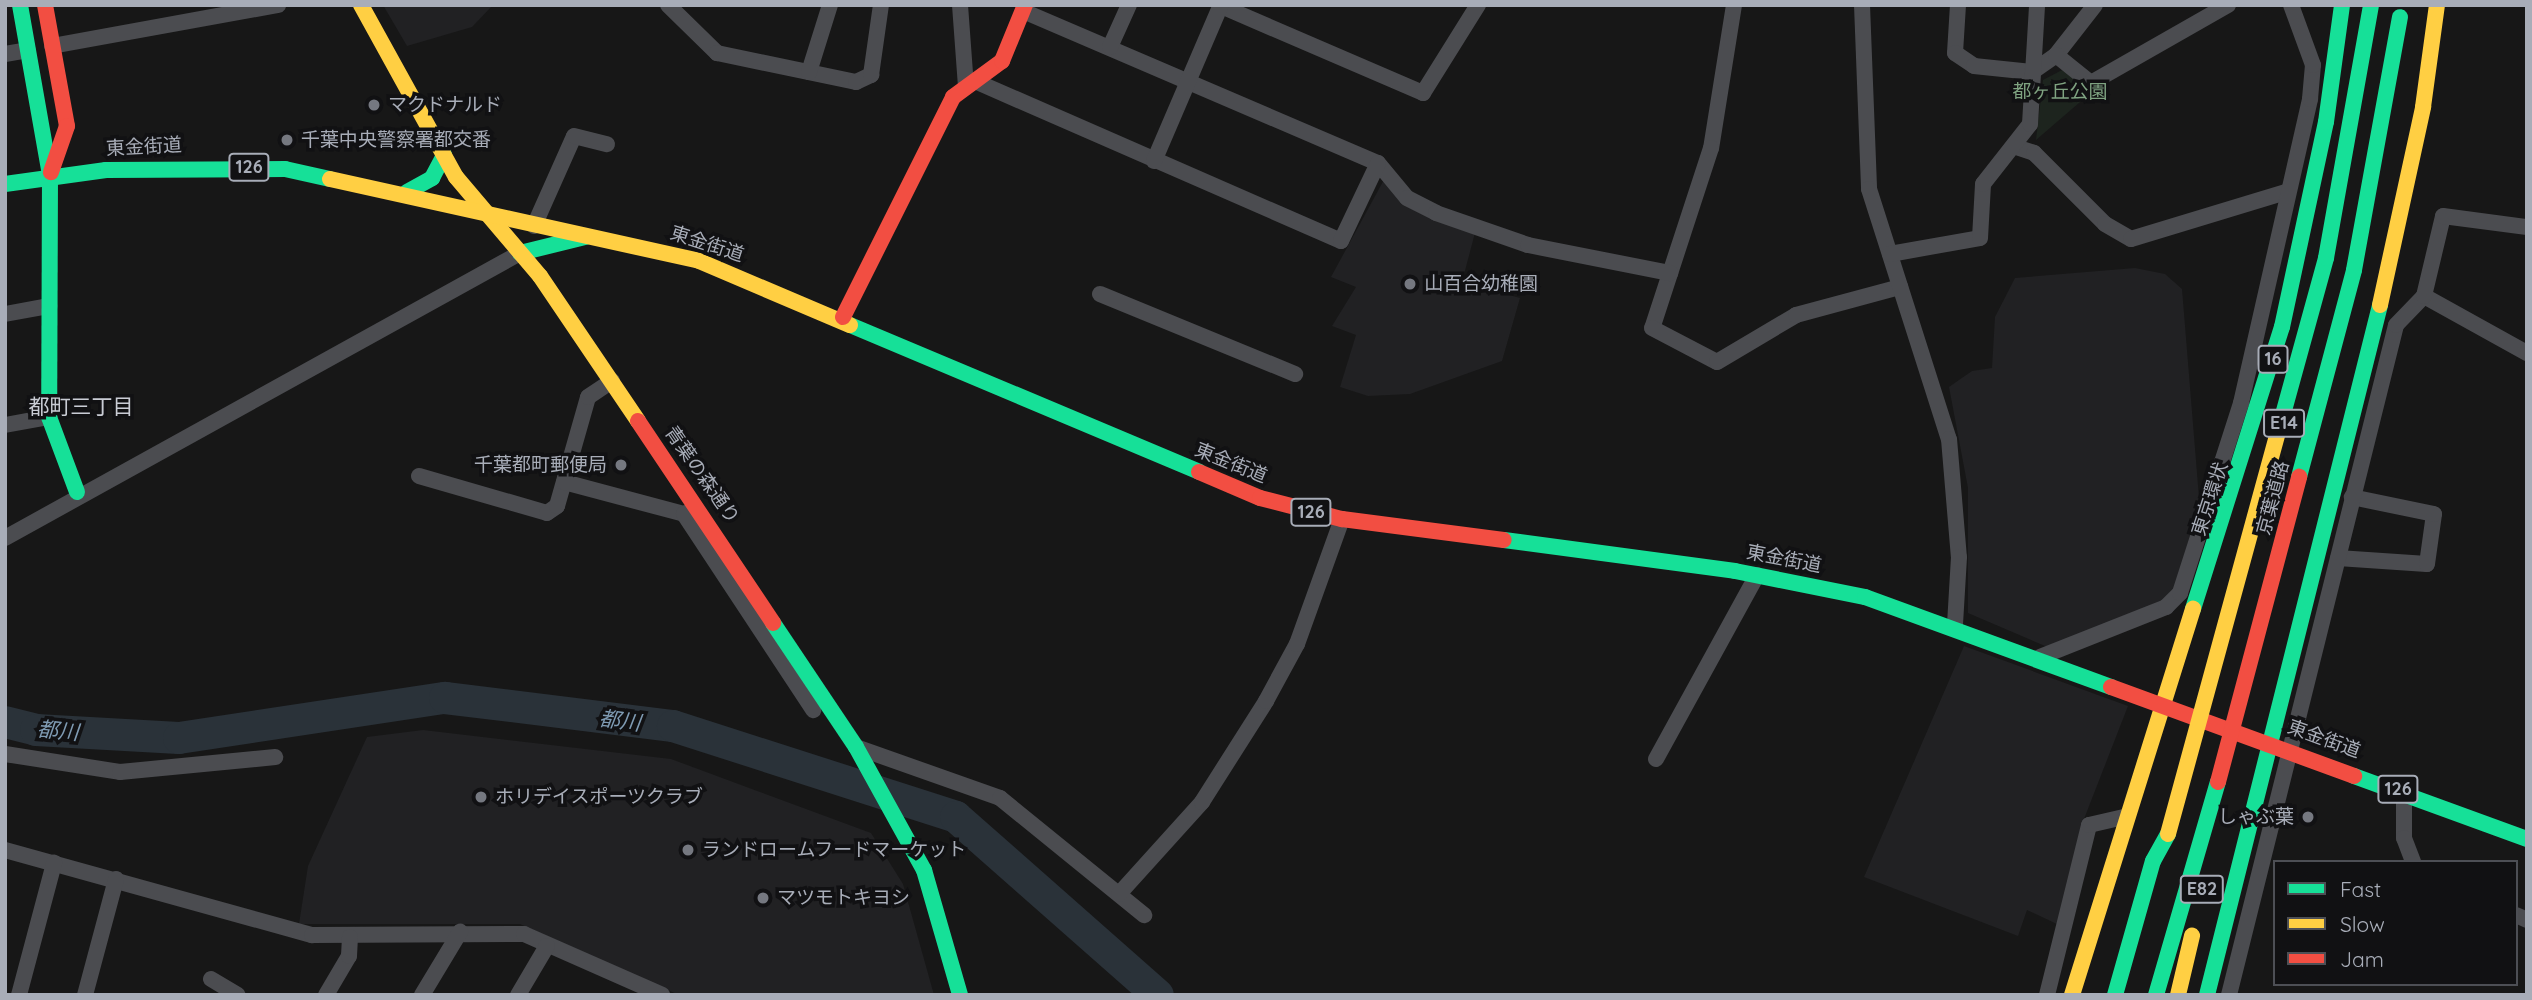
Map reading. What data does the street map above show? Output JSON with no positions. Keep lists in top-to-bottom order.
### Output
{
  "streets": {
    "main road": [
      "東金街道",
      "126",
      "16",
      "E14",
      "青葉の森通り",
      "京葉道路",
      "東京環状",
      "E82"
    ]
  },
  "crossings": [
    ["東金街道", "青葉の森通り"],
    ["東金街道", "東京環状"],
    ["京葉道路", "E82"]
  ],
  "districts": ["都町三丁目"],
  "water": ["都川"],
  "parks": ["都ヶ丘公園"],
  "places": [
    "マクドナルド",
    "千葉中央警察署都交番",
    "山百合幼稚園",
    "千葉都町郵便局",
    "ホリデイスポーツクラブ",
    "しゃぶ葉",
    "ランドロームフードマーケット",
    "マツモトキヨシ"
  ],
  "legend": ["Fast", "Slow", "Jam"]
}
